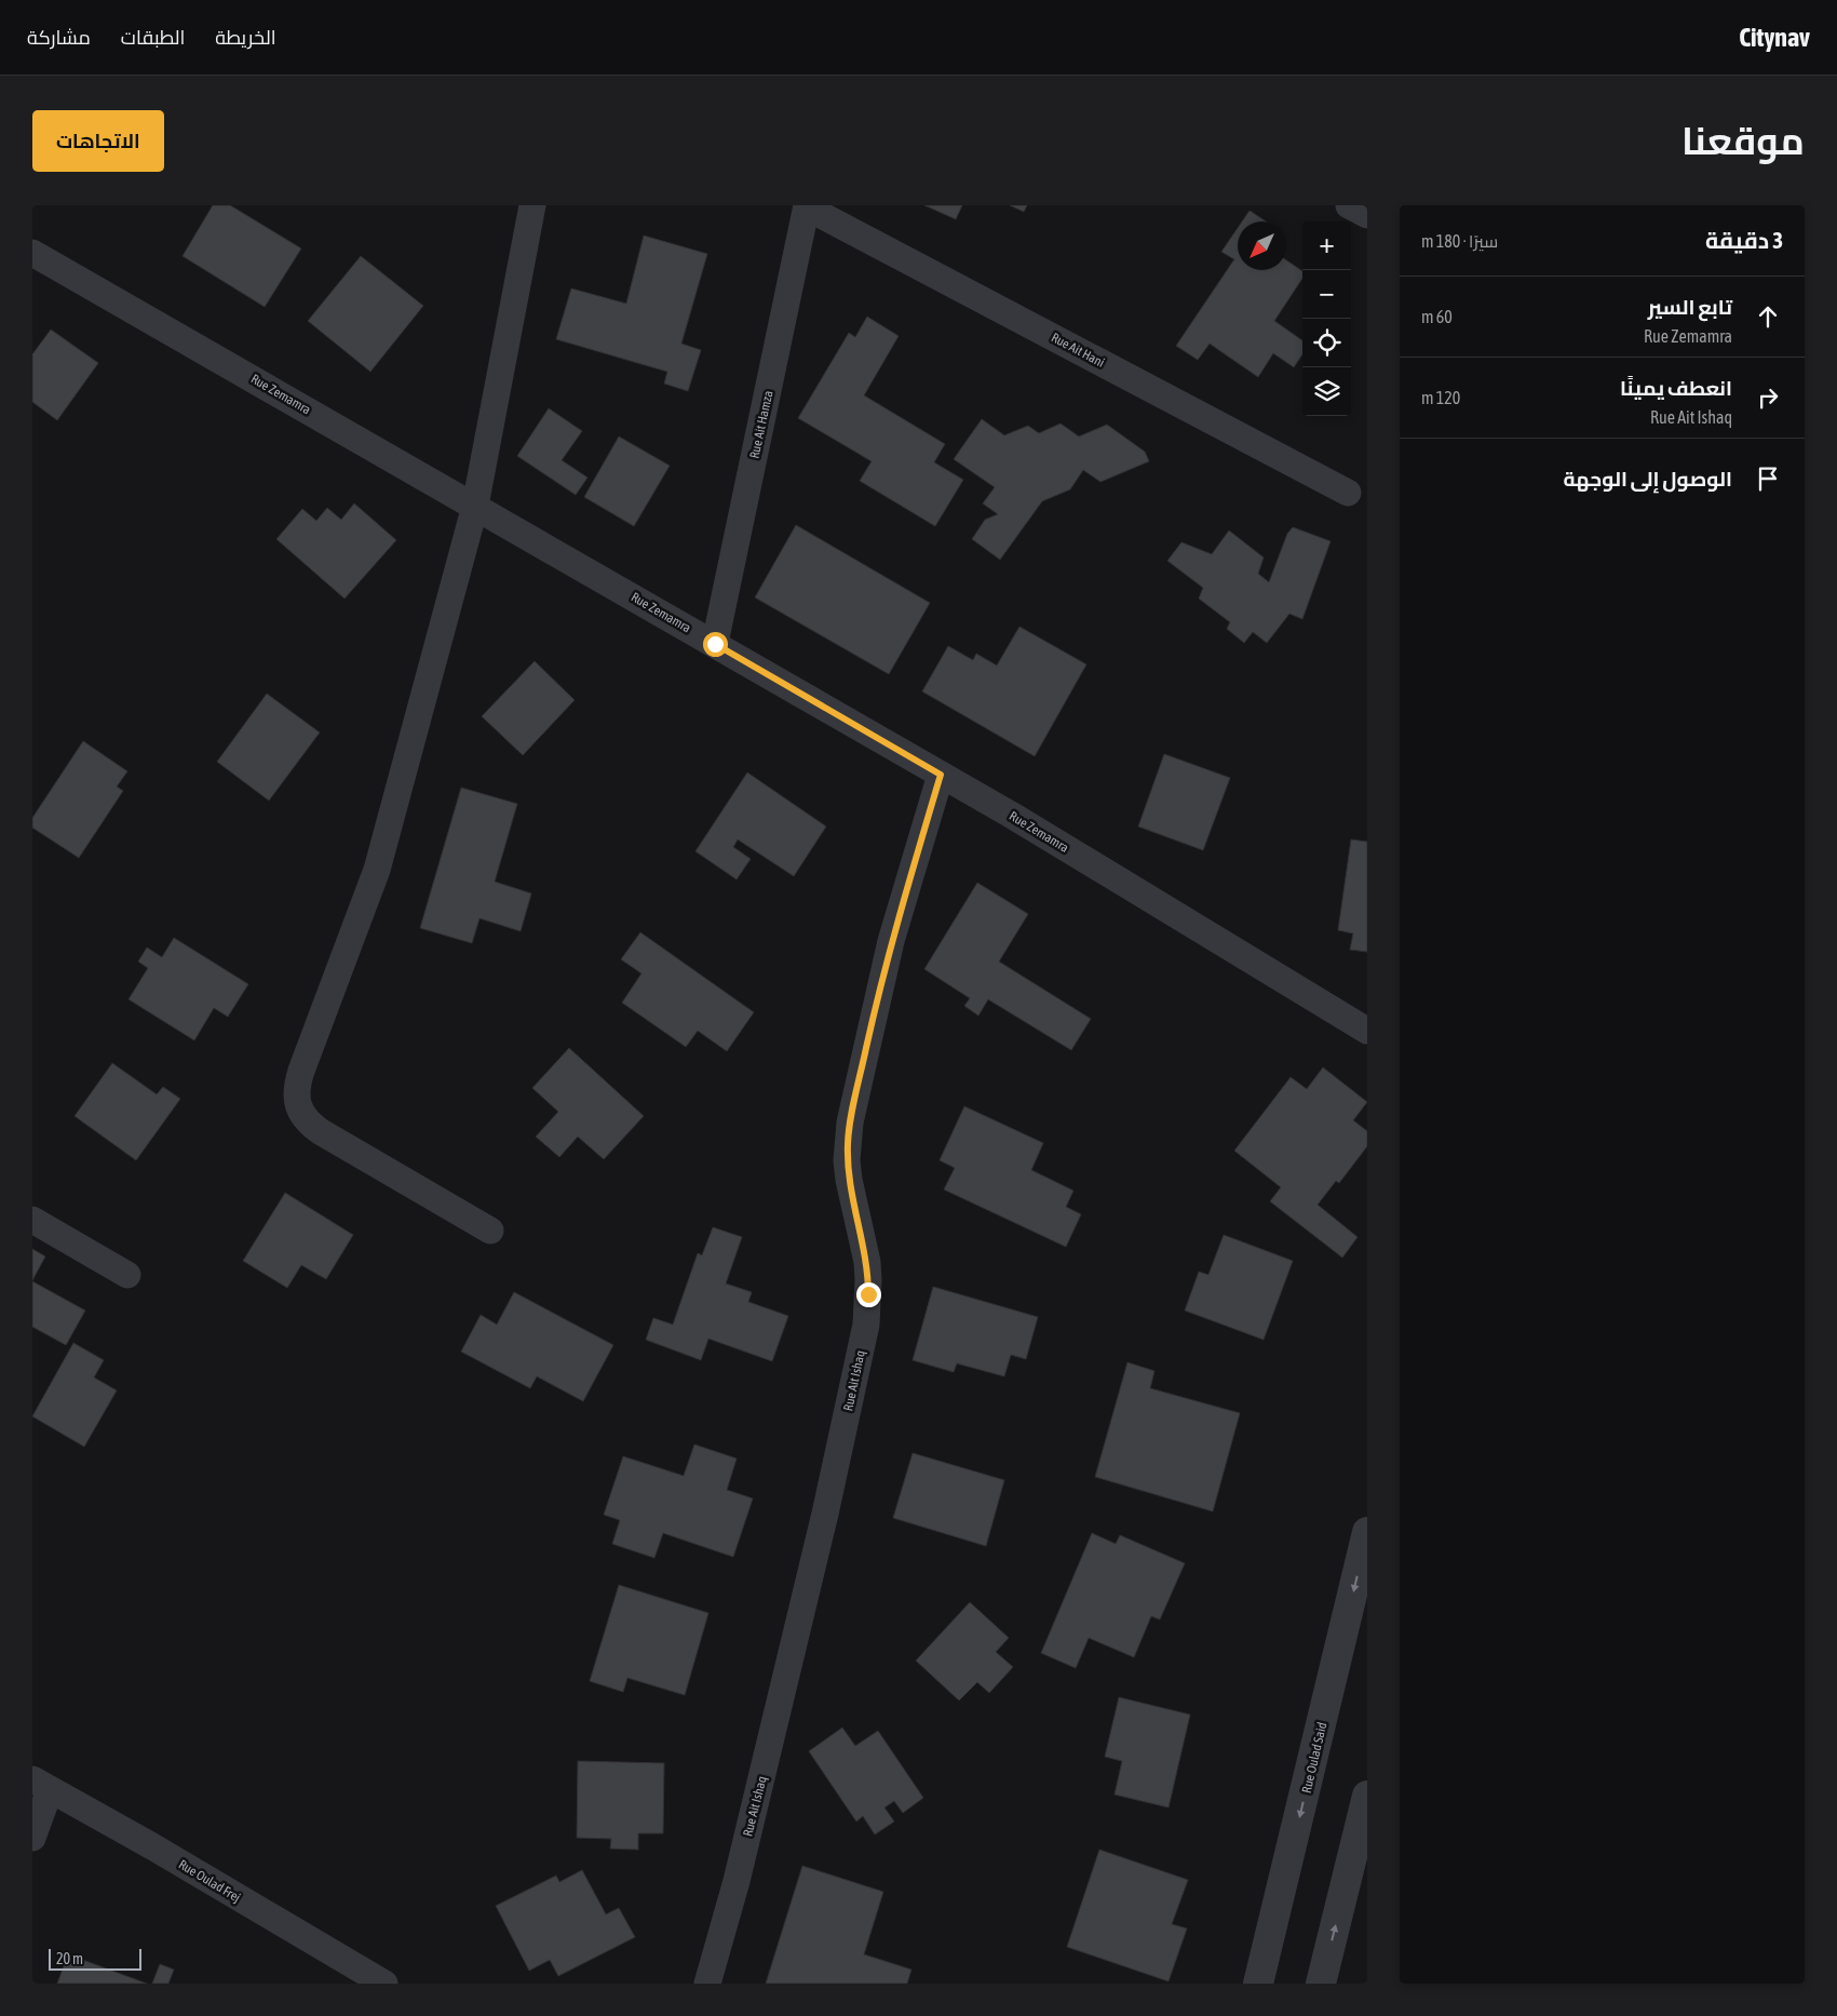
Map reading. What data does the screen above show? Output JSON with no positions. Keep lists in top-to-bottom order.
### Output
{
  "streets": {
    "street": [
      "Rue Ait Hani",
      "Rue Zemamra",
      "Rue Ait Hamza",
      "Rue Ait Ishaq",
      "Rue Oulad Said",
      "Rue Oulad Frej"
    ]
  },
  "crossings": [
    ["Rue Ait Hani", "Rue Ait Hamza"],
    ["Rue Zemamra", "Rue Ait Hamza"],
    ["Rue Zemamra", "Rue Ait Ishaq"]
  ],
  "scale_bar": "20 m",
  "north": "bottom left",
  "page": {
    "header": "Citynav",
    "nav": ["الخريطة", "الطبقات", "مشاركة"],
    "title": "موقعنا",
    "buttons": "الاتجاهات",
    "heading": ["3 دقيقة", "سيرًا · 180 m"],
    "map_buttons": ["+", "−"],
    "list": [
      ["تابع السير", "Rue Zemamra", "60 m"],
      ["انعطف يمينًا", "Rue Ait Ishaq", "120 m"],
      "الوصول إلى الوجهة"
    ],
    "scale": "20 m"
  }
}
